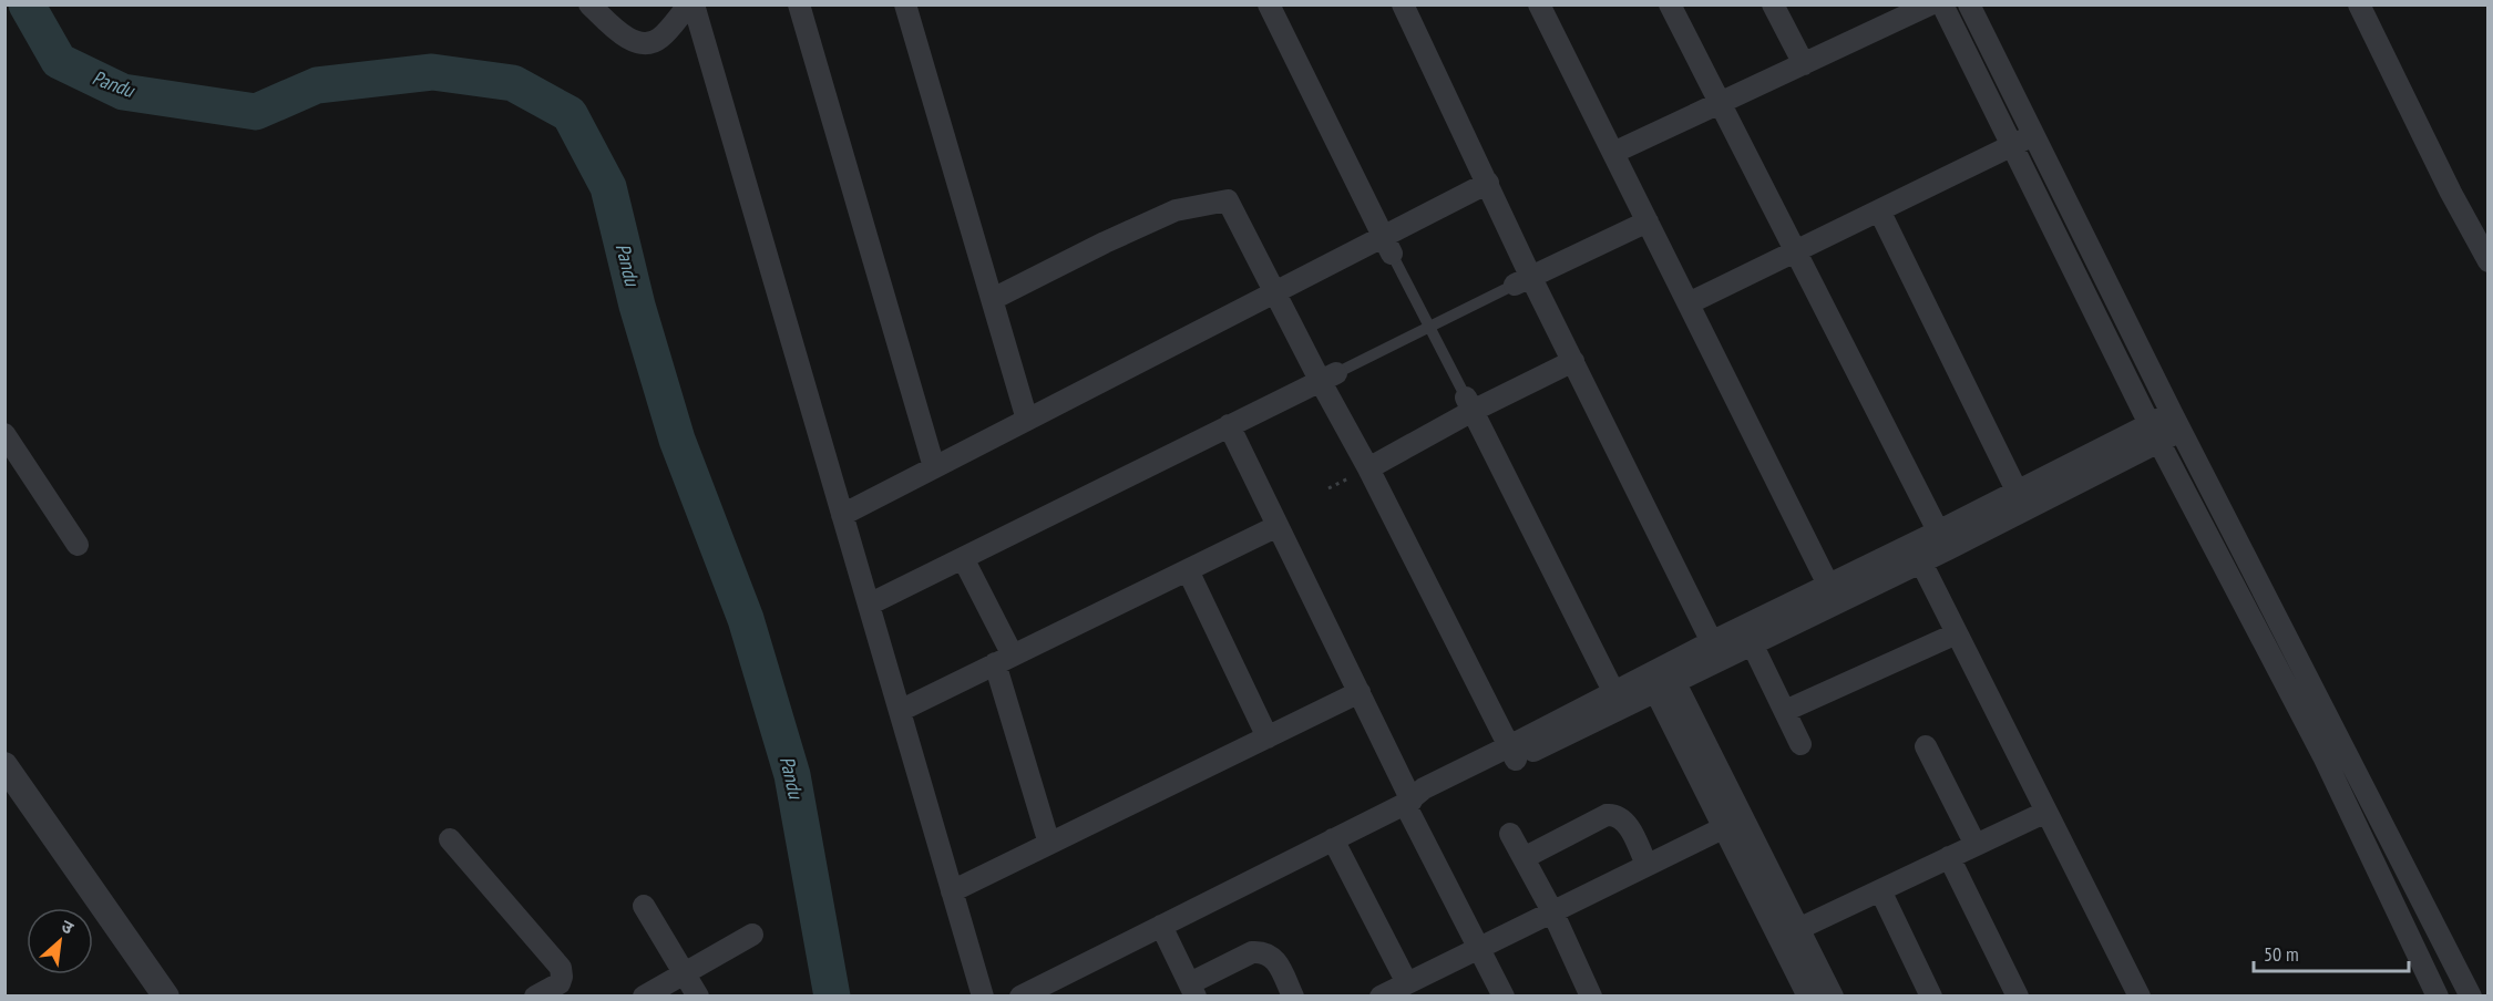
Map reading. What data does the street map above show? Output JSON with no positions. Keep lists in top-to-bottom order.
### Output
{
  "water": ["Pandu"],
  "scale_bar": "50 m",
  "north": "top right"
}
